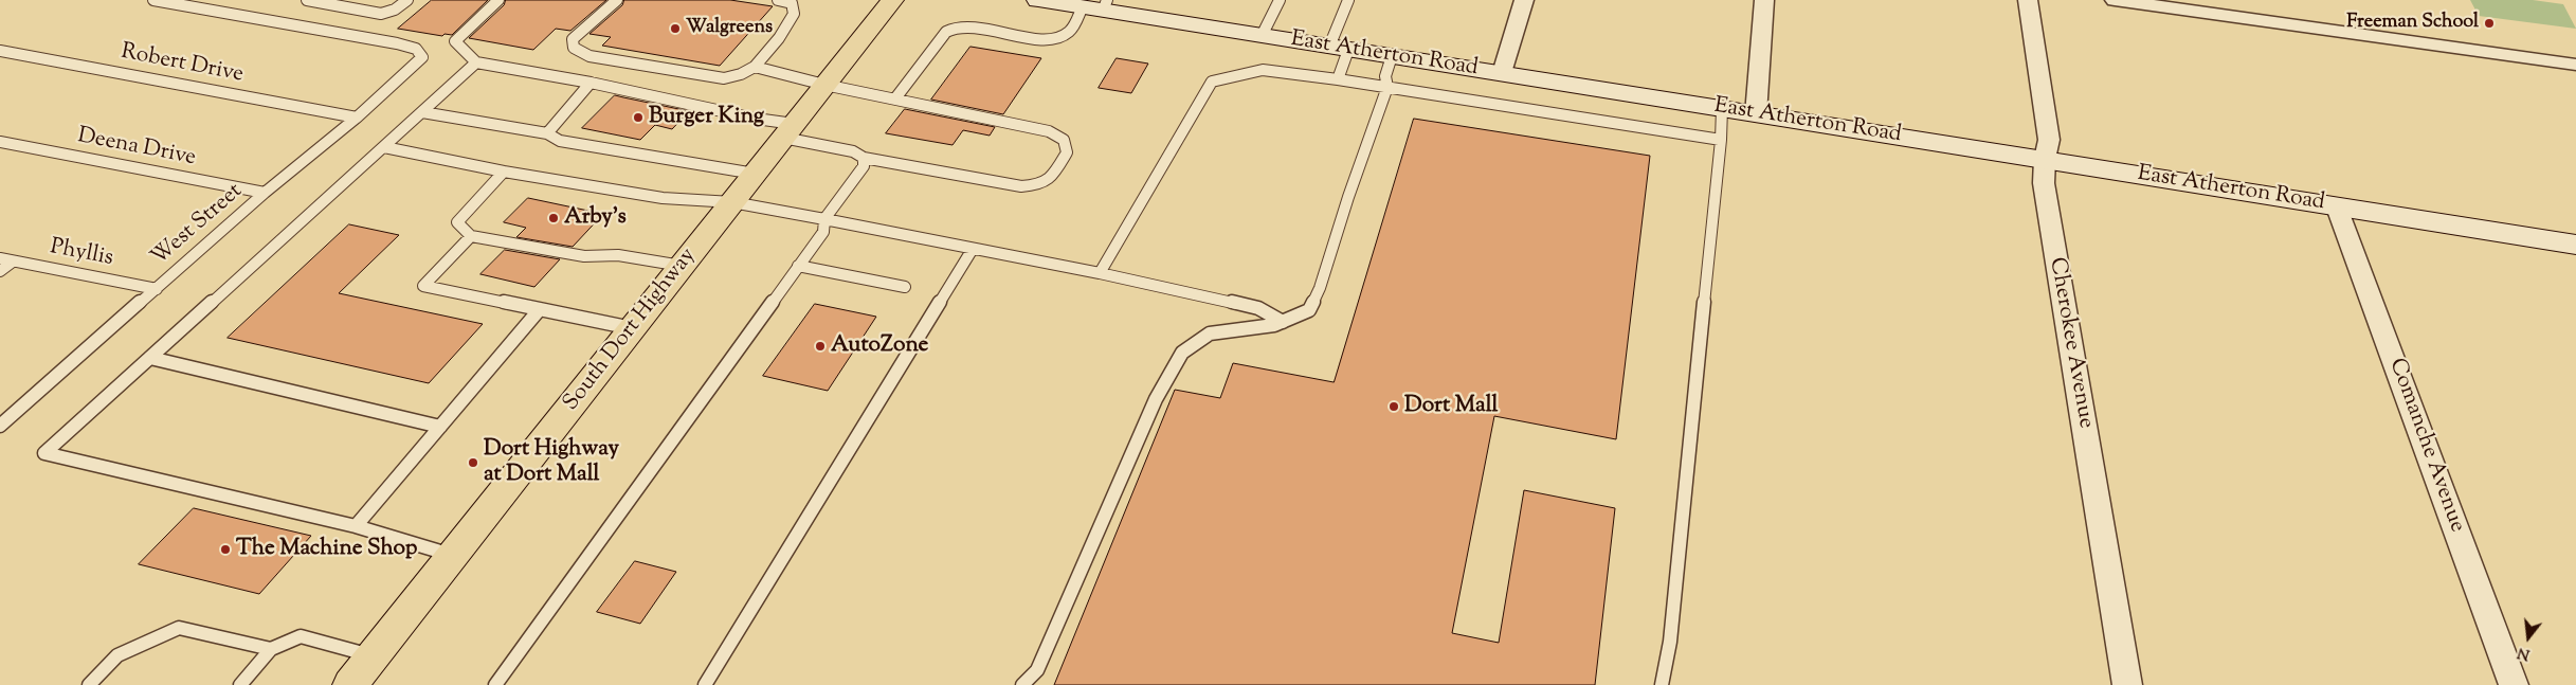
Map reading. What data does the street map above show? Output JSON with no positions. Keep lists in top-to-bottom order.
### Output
{
  "streets": {
    "main road": ["South Dort Highway"],
    "street": ["East Atherton Road", "Cherokee Avenue", "Comanche Avenue"],
    "lane": [
      "Robert Drive",
      "Deena Drive",
      "West Street",
      "Phyllis"
    ]
  },
  "crossings": [
    ["East Atherton Road", "Cherokee Avenue"],
    ["East Atherton Road", "Comanche Avenue"],
    ["Robert Drive", "West Street"],
    ["Deena Drive", "West Street"],
    ["West Street", "Phyllis"]
  ],
  "places": [
    "Freeman School",
    "Walgreens",
    "Burger King",
    "Arby's",
    "AutoZone",
    "Dort Mall",
    "Dort Highway at Dort Mall",
    "The Machine Shop"
  ],
  "north": "bottom"
}
